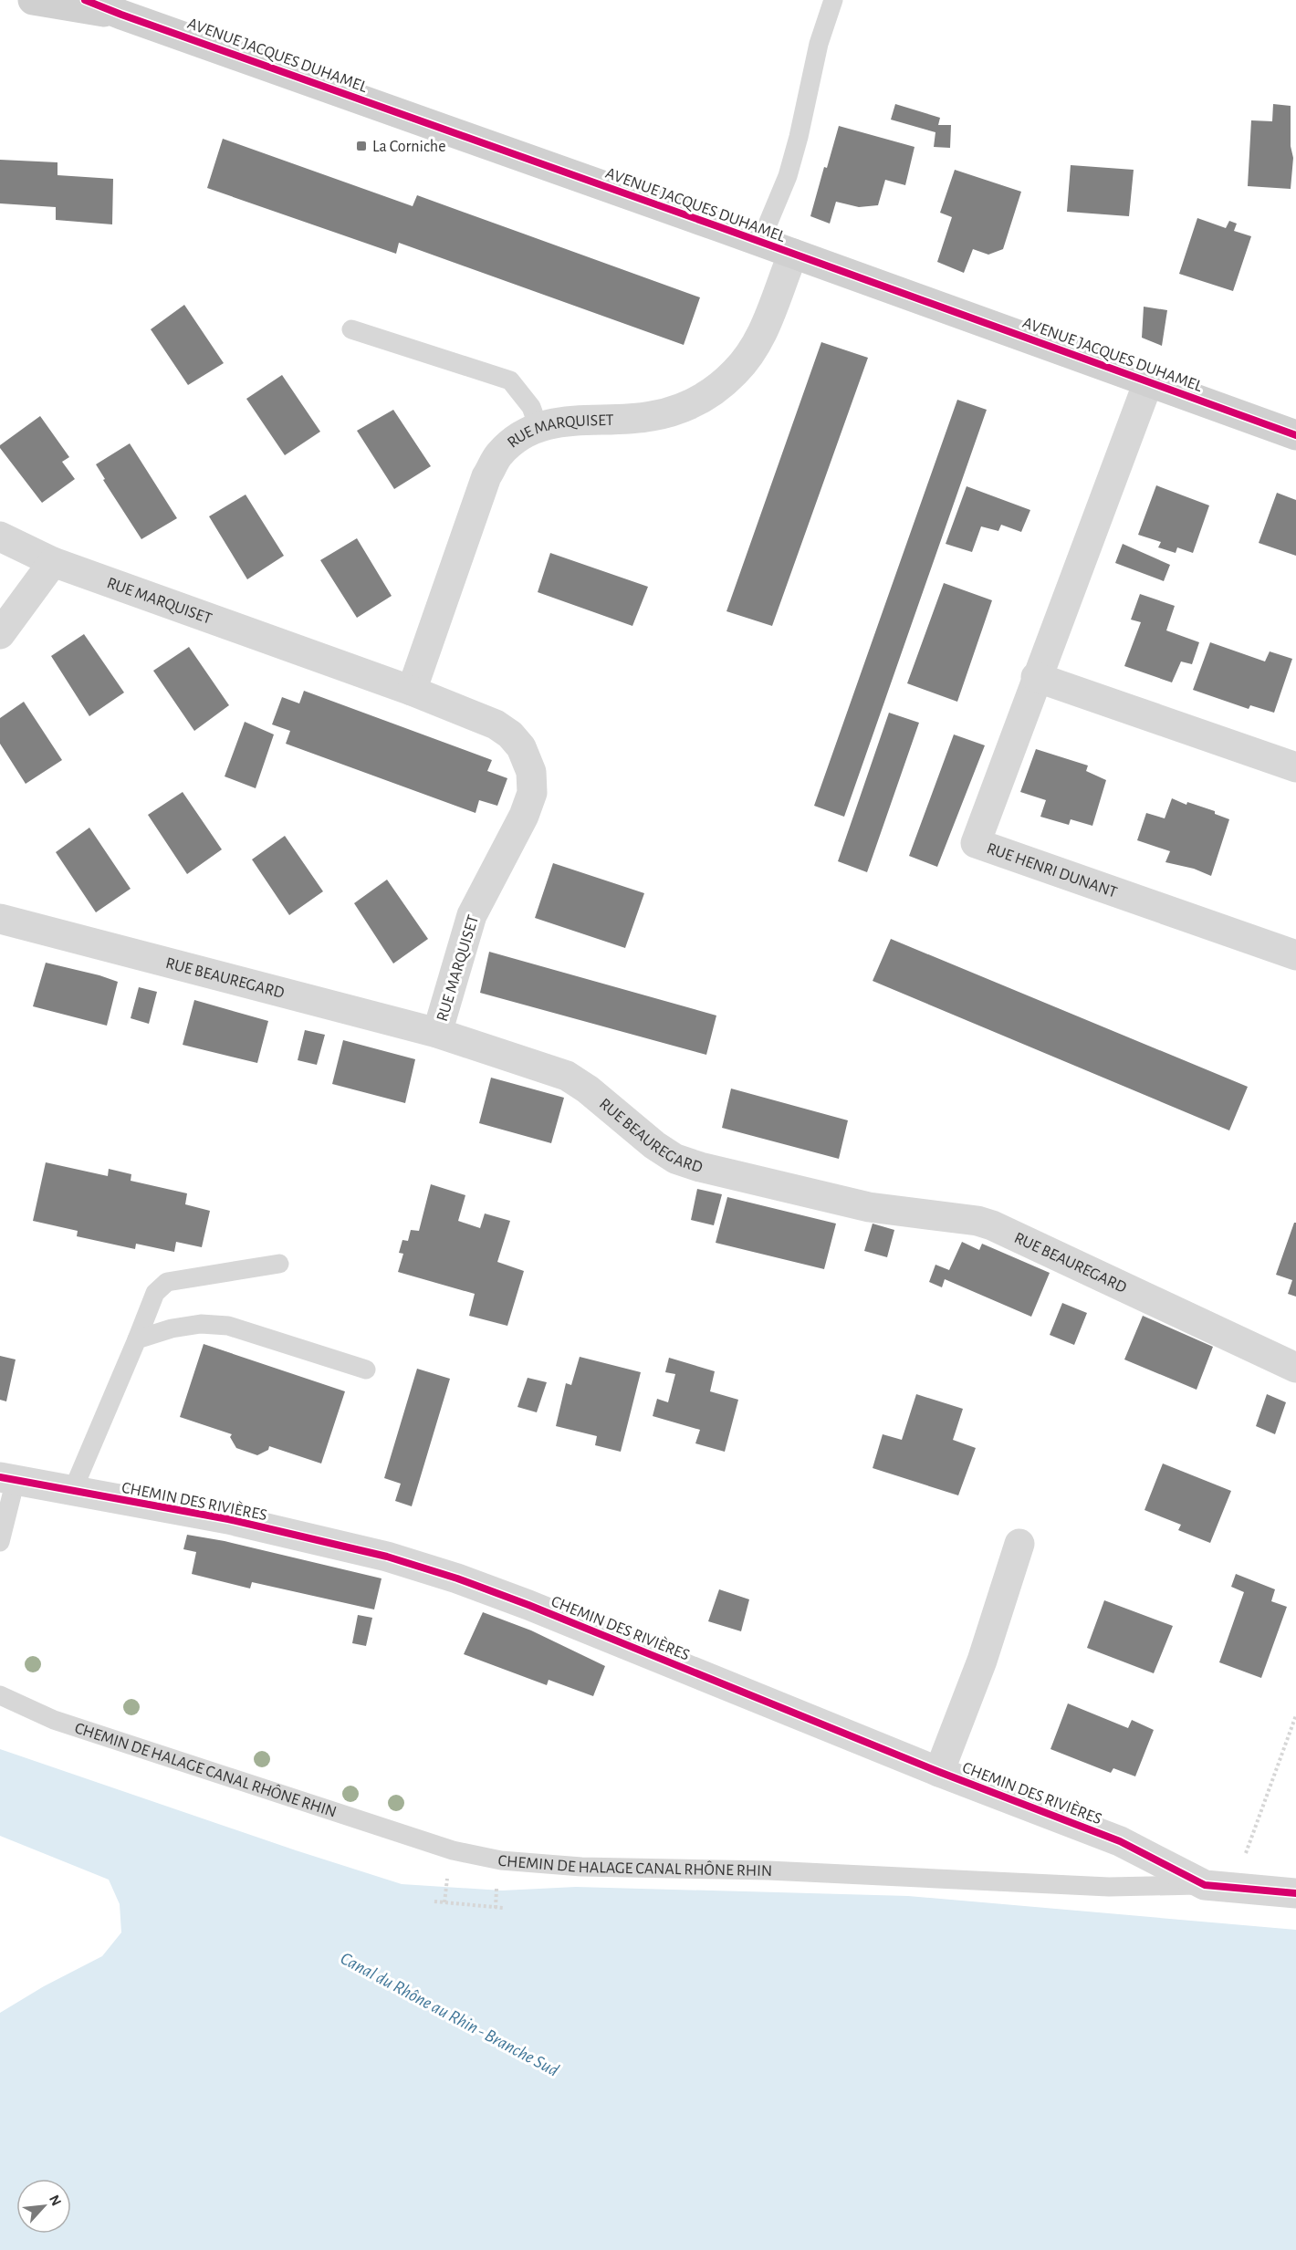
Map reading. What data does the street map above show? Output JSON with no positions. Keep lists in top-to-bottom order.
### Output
{
  "streets": {
    "main road": ["AVENUE JACQUES DUHAMEL"],
    "street": [
      "RUE MARQUISET",
      "RUE HENRI DUNANT",
      "RUE BEAUREGARD",
      "CHEMIN DES RIVIÈRES",
      "CHEMIN DE HALAGE CANAL RHÔNE RHIN"
    ]
  },
  "crossings": [
    ["AVENUE JACQUES DUHAMEL", "RUE MARQUISET"],
    ["AVENUE JACQUES DUHAMEL", "RUE HENRI DUNANT"],
    ["RUE MARQUISET", "RUE BEAUREGARD"],
    ["CHEMIN DES RIVIÈRES", "CHEMIN DE HALAGE CANAL RHÔNE RHIN"]
  ],
  "water": ["Canal du Rhône au Rhin - Branche Sud"],
  "places": {
    "transit": ["La Corniche"]
  },
  "north": "top right"
}
